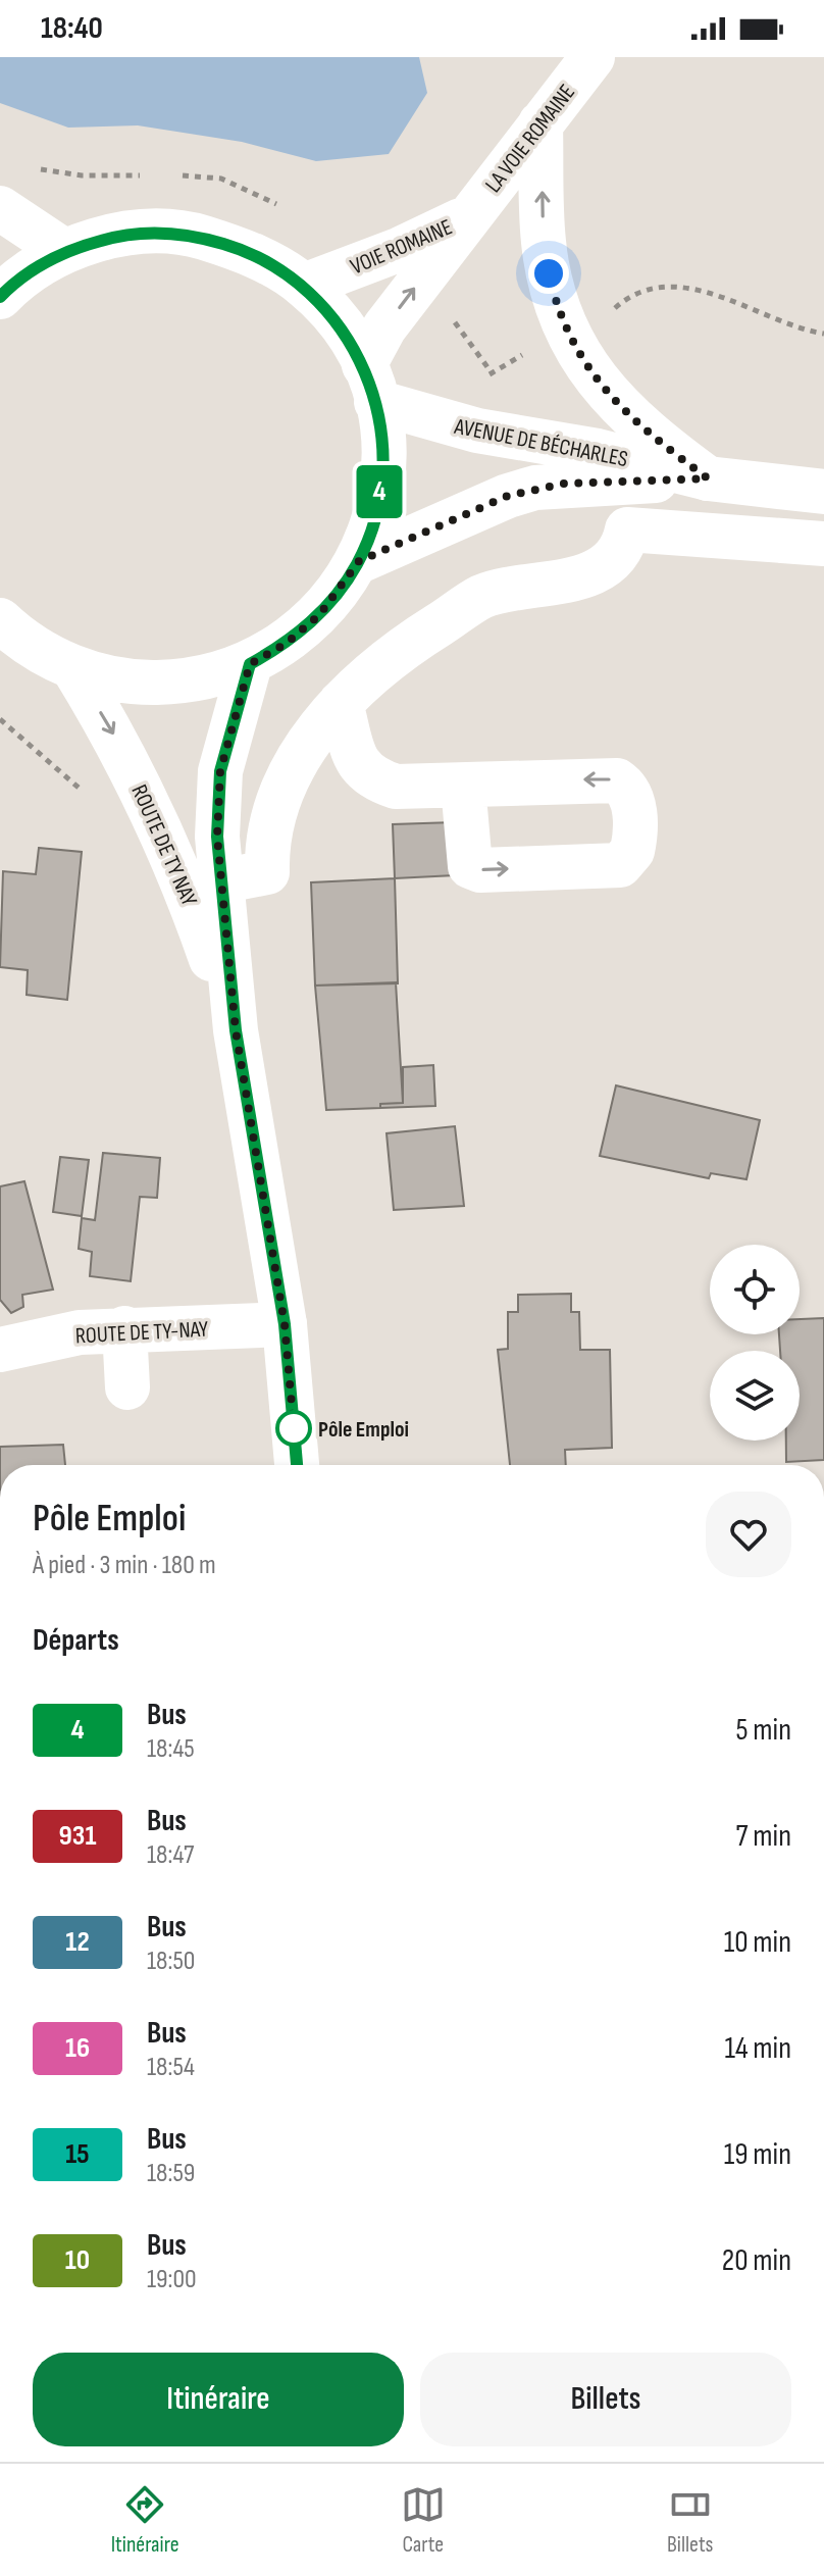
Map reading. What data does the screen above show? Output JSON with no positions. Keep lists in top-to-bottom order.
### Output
{
  "streets": {
    "main road": [
      "LA VOIE ROMAINE",
      "VOIE ROMAINE",
      "AVENUE DE BÉCHARLES",
      "ROUTE DE TY NAY",
      "ROUTE DE TY-NAY"
    ]
  },
  "crossings": [
    ["LA VOIE ROMAINE", "VOIE ROMAINE"],
    ["LA VOIE ROMAINE", "AVENUE DE BÉCHARLES"],
    ["VOIE ROMAINE", "AVENUE DE BÉCHARLES"],
    ["ROUTE DE TY NAY", "ROUTE DE TY-NAY"]
  ],
  "places": ["Pôle Emploi"],
  "lines": ["bus line 4"],
  "page": {
    "status": "18:40",
    "on_map": "4",
    "heading": [
      ["Pôle Emploi", "À pied · 3 min · 180 m"],
      "Départs"
    ],
    "list": [
      {
        "mark": "4",
        "name": "Bus",
        "note": "18:45",
        "value": "5 min"
      },
      {
        "mark": "931",
        "name": "Bus",
        "note": "18:47",
        "value": "7 min"
      },
      {
        "mark": "12",
        "name": "Bus",
        "note": "18:50",
        "value": "10 min"
      },
      {
        "mark": "16",
        "name": "Bus",
        "note": "18:54",
        "value": "14 min"
      },
      {
        "mark": "15",
        "name": "Bus",
        "note": "18:59",
        "value": "19 min"
      },
      {
        "mark": "10",
        "name": "Bus",
        "note": "19:00",
        "value": "20 min"
      }
    ],
    "buttons": ["Itinéraire", "Billets"],
    "tabs": ["Itinéraire", "Carte", "Billets"]
  }
}
